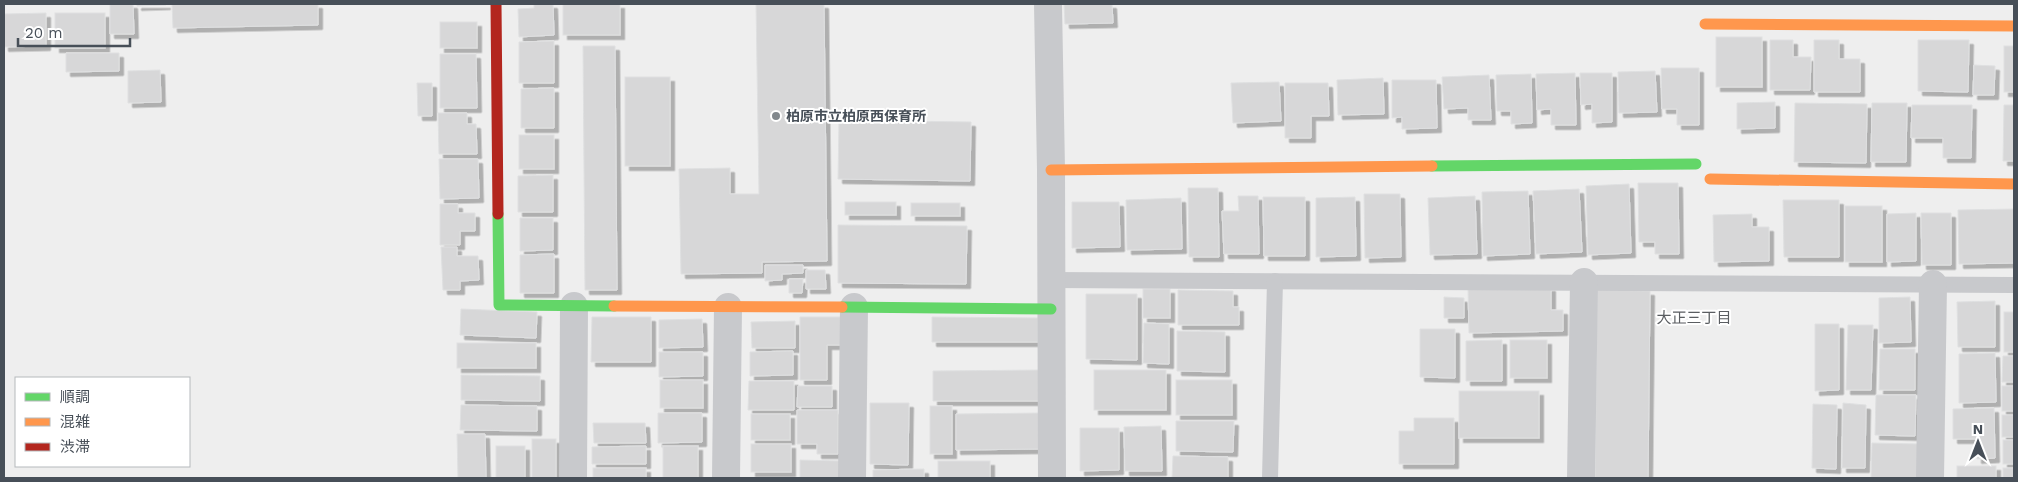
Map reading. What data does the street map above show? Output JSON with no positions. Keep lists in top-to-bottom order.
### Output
{
  "districts": ["大正三丁目"],
  "places": ["柏原市立柏原西保育所"],
  "legend": ["順調", "混雑", "渋滞"],
  "scale_bar": "20 m",
  "north": "top"
}
